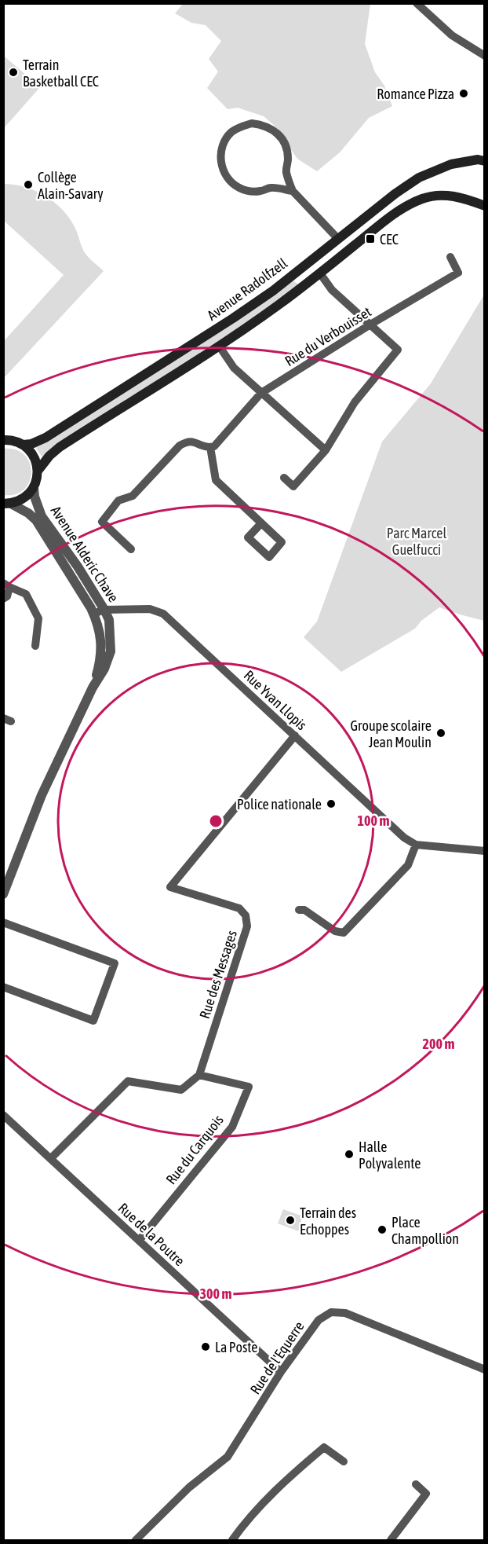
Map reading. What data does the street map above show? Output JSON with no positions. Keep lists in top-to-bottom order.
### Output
{
  "streets": {
    "main road": ["Avenue Radolfzell"],
    "street": [
      "Rue du Verbouisset",
      "Avenue Alderic Chave",
      "Rue Yvan Llopis",
      "Rue des Messages",
      "Rue du Carquois",
      "Rue de la Poutre",
      "Rue de l'Equerre"
    ]
  },
  "crossings": [
    ["Avenue Alderic Chave", "Rue Yvan Llopis"],
    ["Rue Yvan Llopis", "Rue des Messages"],
    ["Rue des Messages", "Rue du Carquois"],
    ["Rue du Carquois", "Rue de la Poutre"],
    ["Rue de la Poutre", "Rue de l'Equerre"]
  ],
  "parks": ["Parc Marcel Guelfucci"],
  "places": {
    "other": [
      "Terrain Basketball CEC",
      "Romance Pizza",
      "Collège Alain-Savary",
      "Groupe scolaire Jean Moulin",
      "Police nationale",
      "Halle Polyvalente",
      "Terrain des Echoppes",
      "Place Champollion",
      "La Poste"
    ],
    "transit": ["CEC"]
  },
  "rings": ["100 m", "200 m", "300 m"]
}
